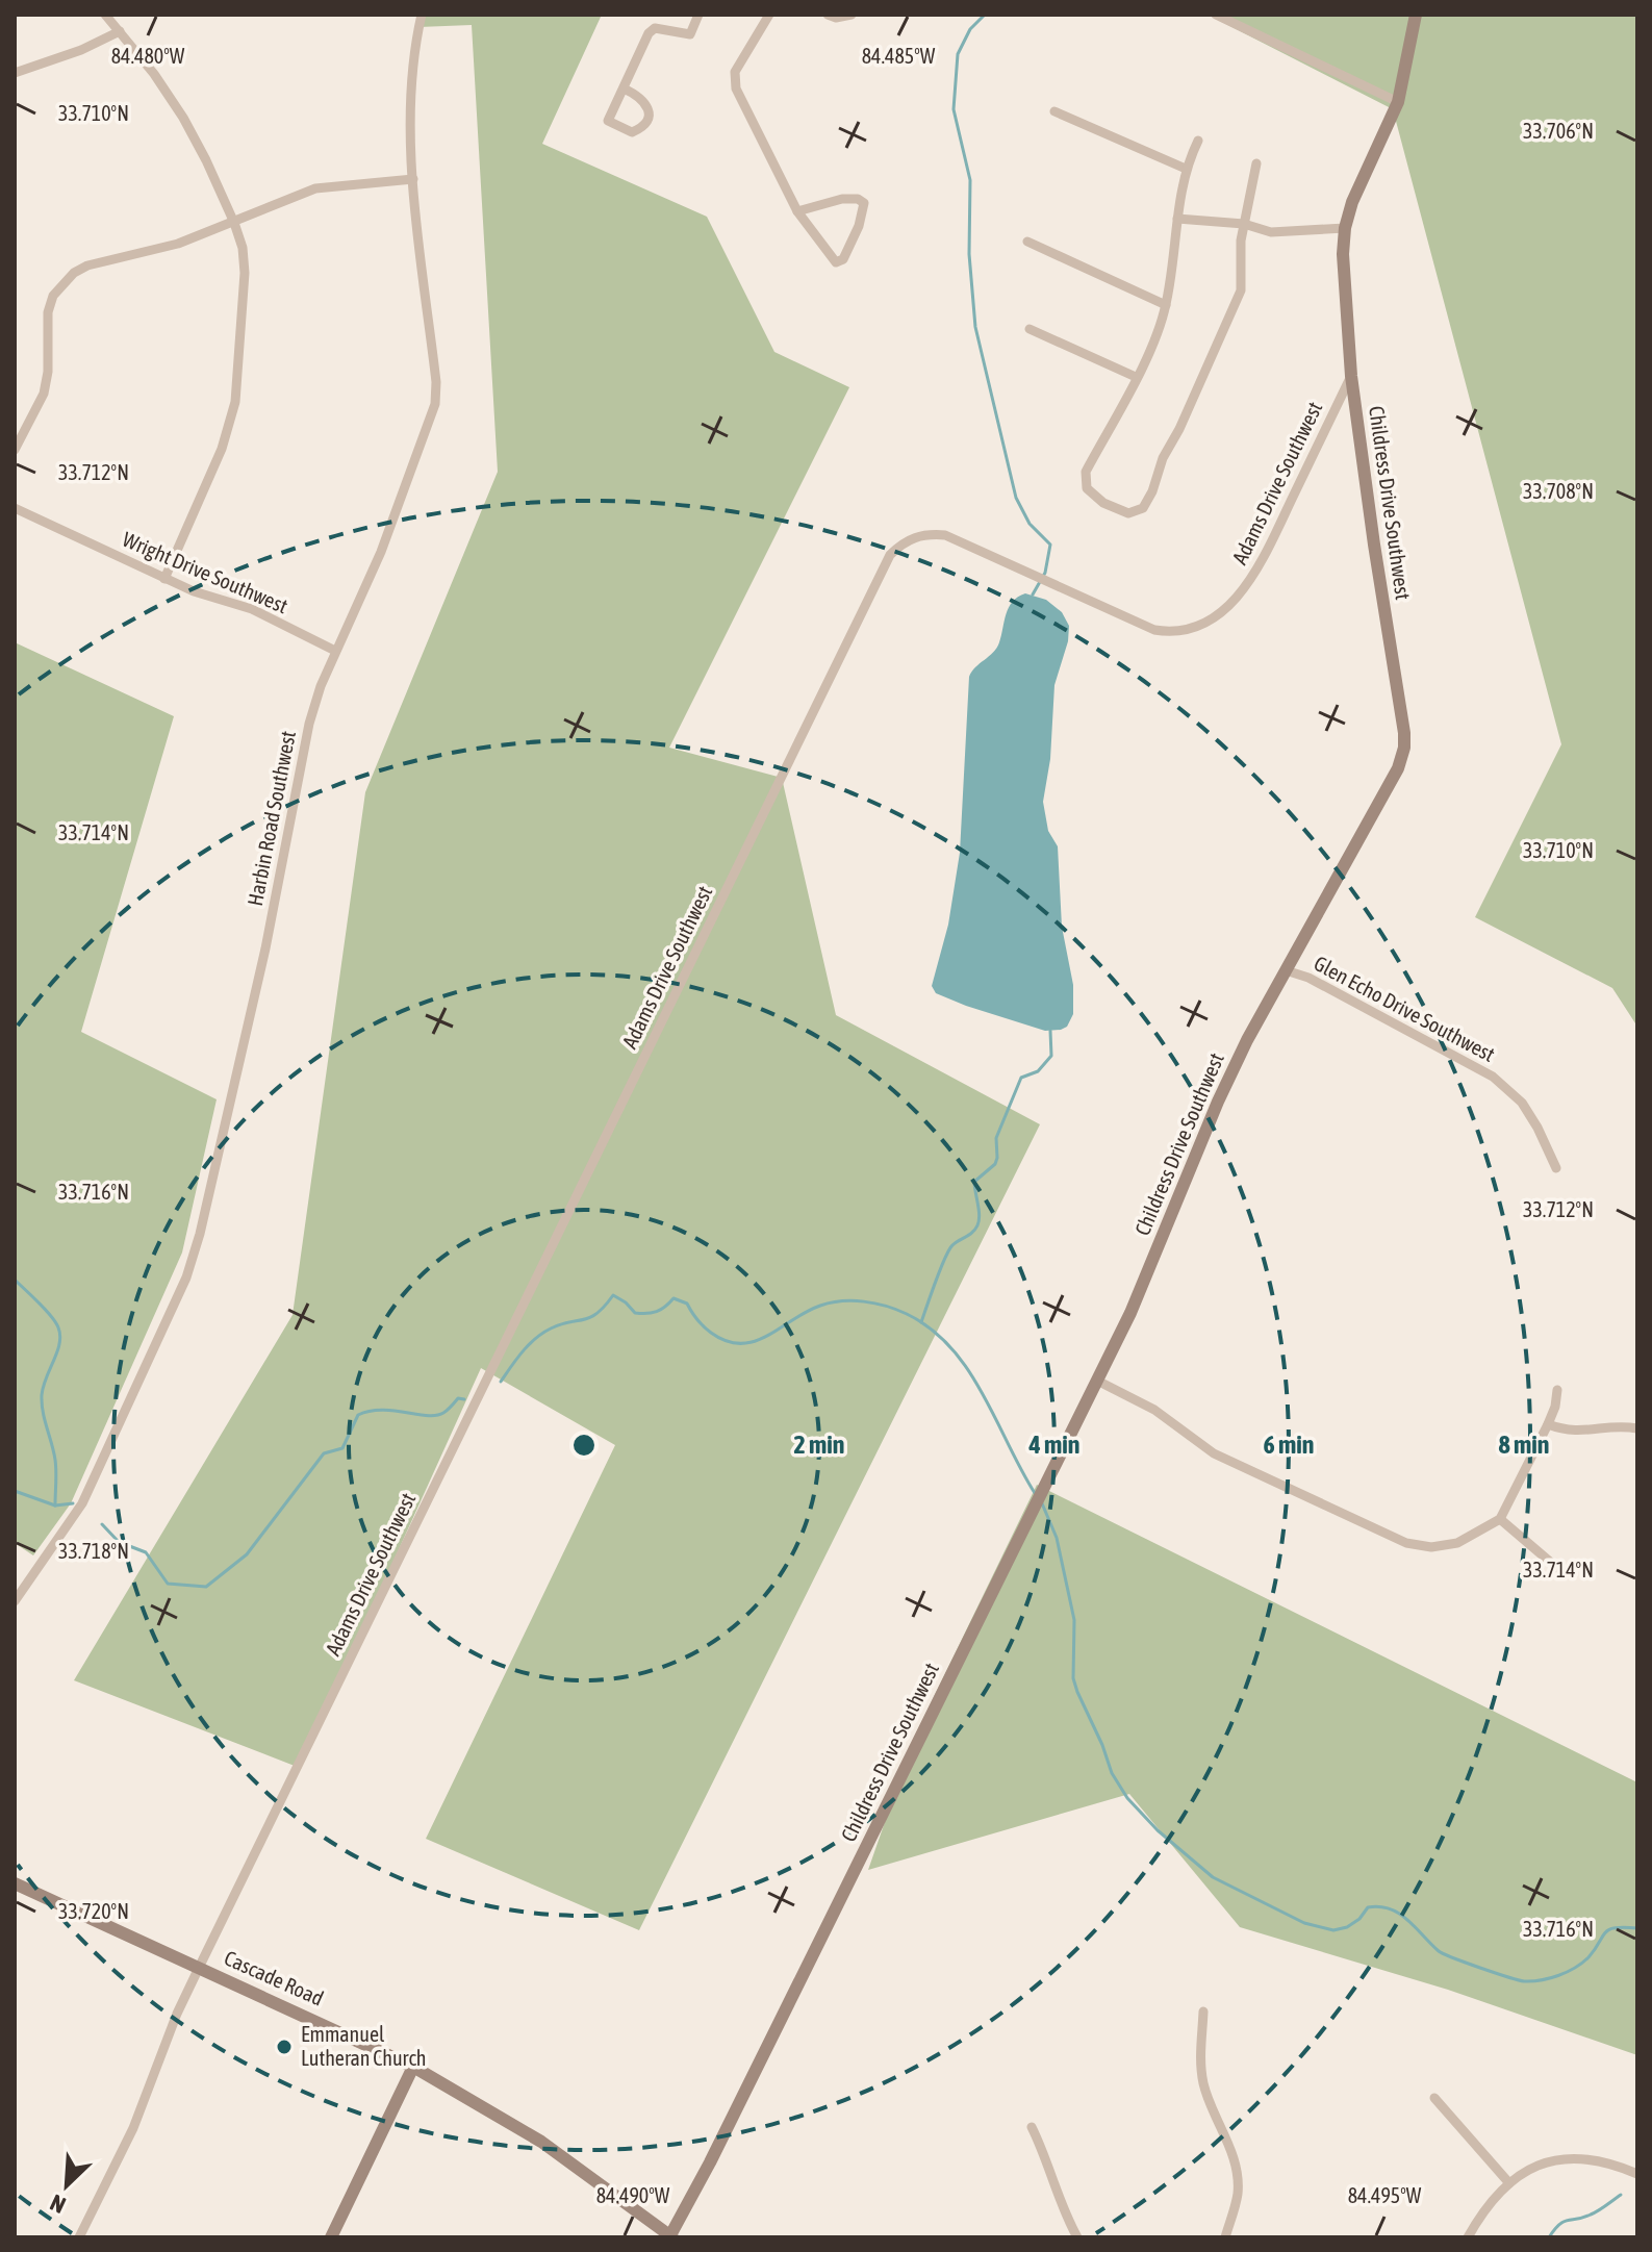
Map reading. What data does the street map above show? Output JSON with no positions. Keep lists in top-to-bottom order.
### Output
{
  "streets": {
    "street": [
      "Adams Drive Southwest",
      "Childress Drive Southwest",
      "Wright Drive Southwest",
      "Harbin Road Southwest",
      "Glen Echo Drive Southwest",
      "Cascade Road"
    ]
  },
  "crossings": [
    ["Adams Drive Southwest", "Childress Drive Southwest"],
    ["Adams Drive Southwest", "Cascade Road"],
    ["Childress Drive Southwest", "Glen Echo Drive Southwest"],
    ["Childress Drive Southwest", "Cascade Road"],
    ["Wright Drive Southwest", "Harbin Road Southwest"]
  ],
  "places": ["Emmanuel Lutheran Church"],
  "north": "bottom left",
  "coordinates": [
    "84.480°W",
    "84.485°W",
    "33.710°N",
    "33.706°N",
    "33.712°N",
    "33.708°N",
    "33.714°N",
    "33.716°N",
    "33.718°N",
    "33.720°N",
    "84.490°W",
    "84.495°W"
  ],
  "rings": [
    "2 min",
    "4 min",
    "6 min",
    "8 min"
  ]
}
